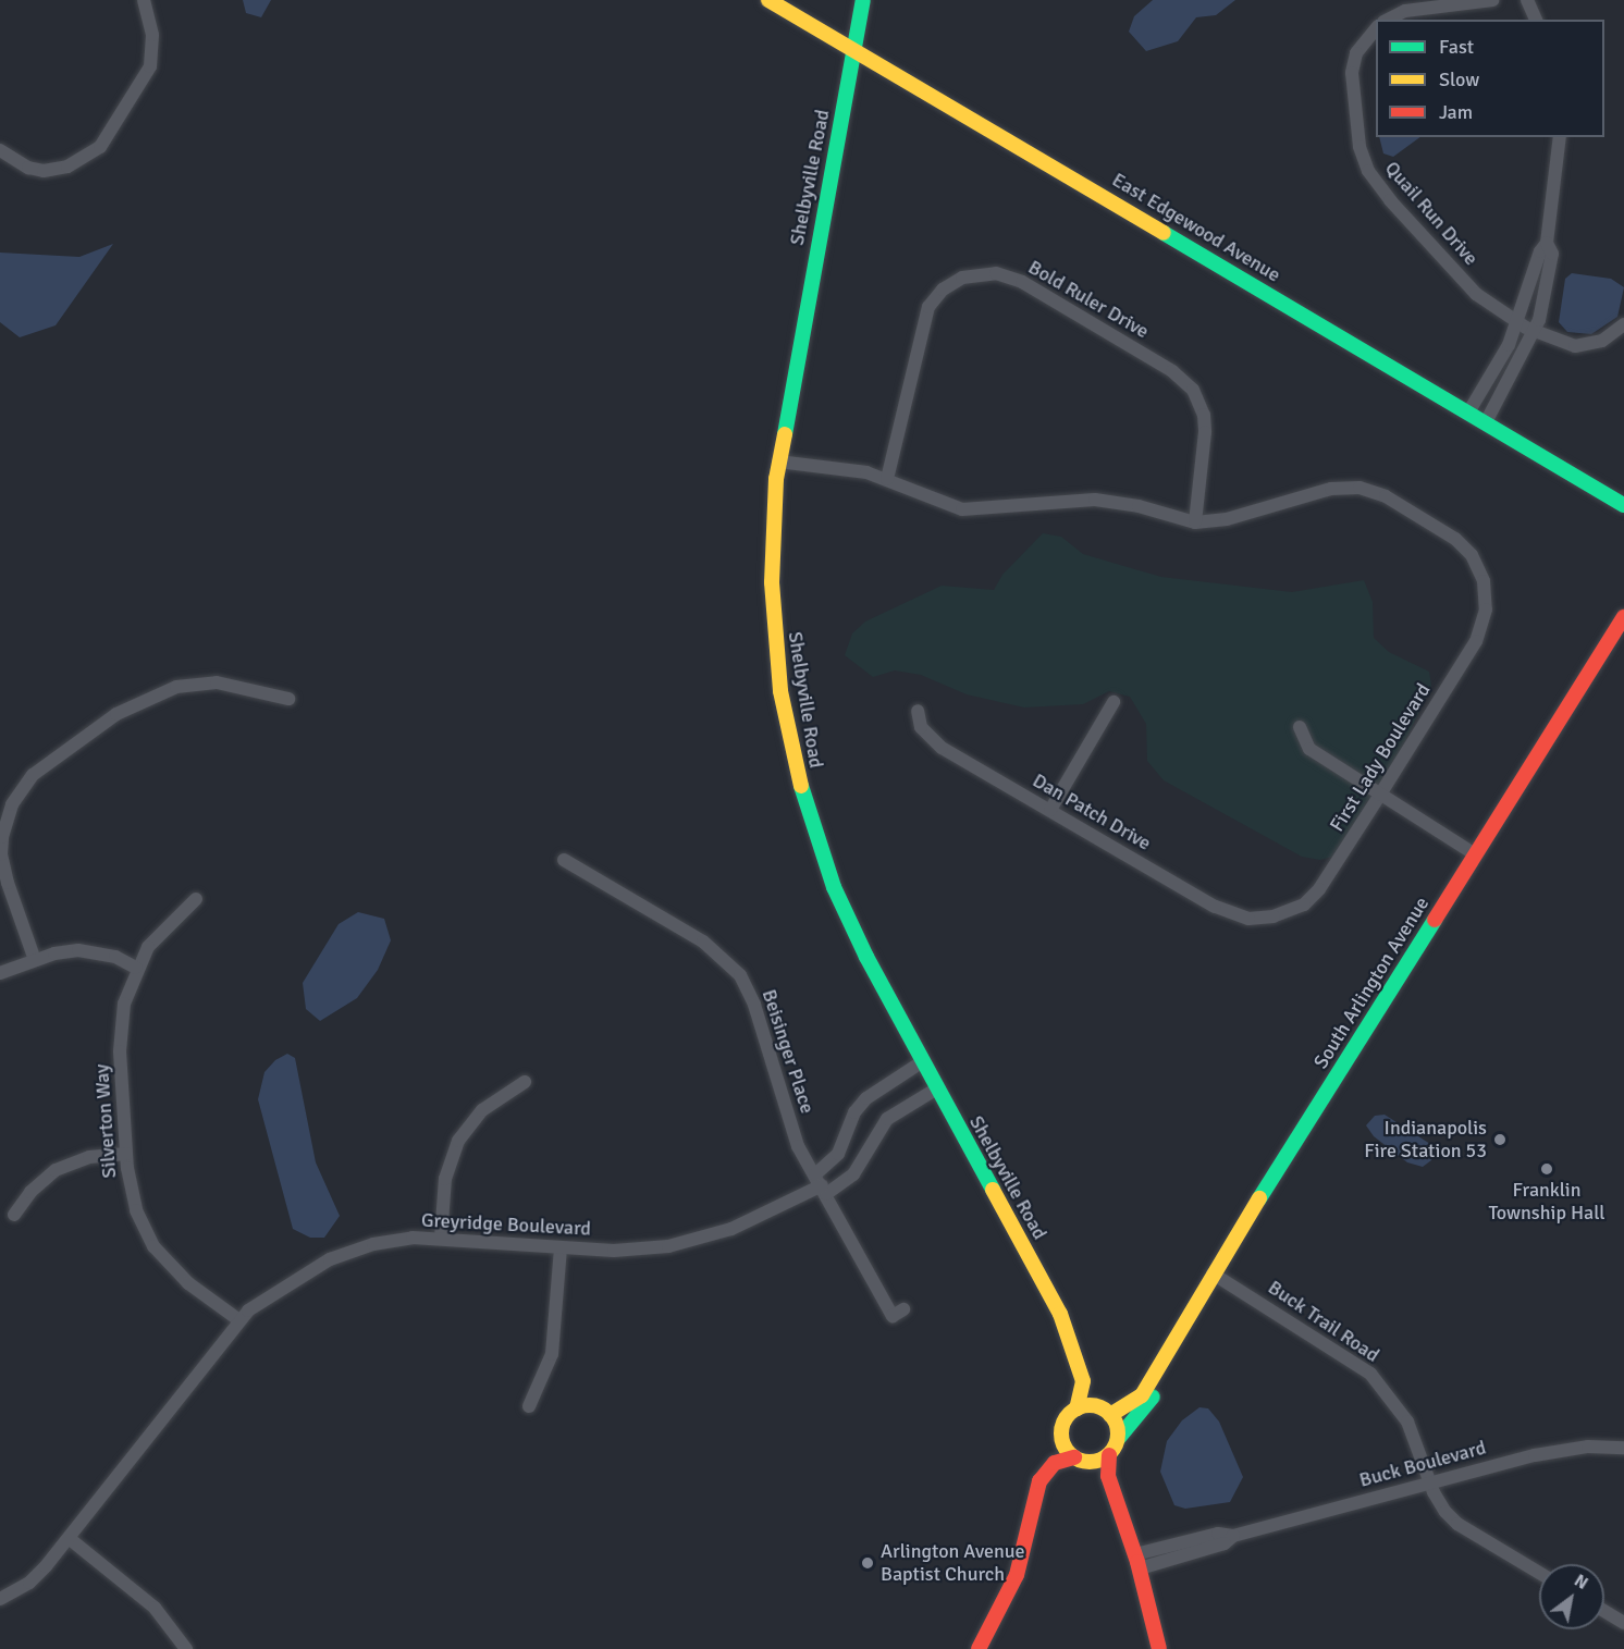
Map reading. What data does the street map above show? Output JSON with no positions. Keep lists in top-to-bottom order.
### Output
{
  "streets": {
    "main road": ["Shelbyville Road", "East Edgewood Avenue", "South Arlington Avenue"],
    "street": [
      "Quail Run Drive",
      "Bold Ruler Drive",
      "First Lady Boulevard",
      "Dan Patch Drive",
      "Beisinger Place",
      "Silverton Way",
      "Greyridge Boulevard",
      "Buck Trail Road",
      "Buck Boulevard"
    ]
  },
  "crossings": [
    ["Shelbyville Road", "East Edgewood Avenue"],
    ["Shelbyville Road", "Greyridge Boulevard"],
    ["Bold Ruler Drive", "First Lady Boulevard"],
    ["First Lady Boulevard", "Dan Patch Drive"],
    ["South Arlington Avenue", "Buck Trail Road"],
    ["Beisinger Place", "Greyridge Boulevard"],
    ["Silverton Way", "Greyridge Boulevard"],
    ["Buck Trail Road", "Buck Boulevard"]
  ],
  "places": ["Indianapolis Fire Station 53", "Franklin Township Hall", "Arlington Avenue Baptist Church"],
  "legend": ["Fast", "Slow", "Jam"],
  "north": "top right"
}
